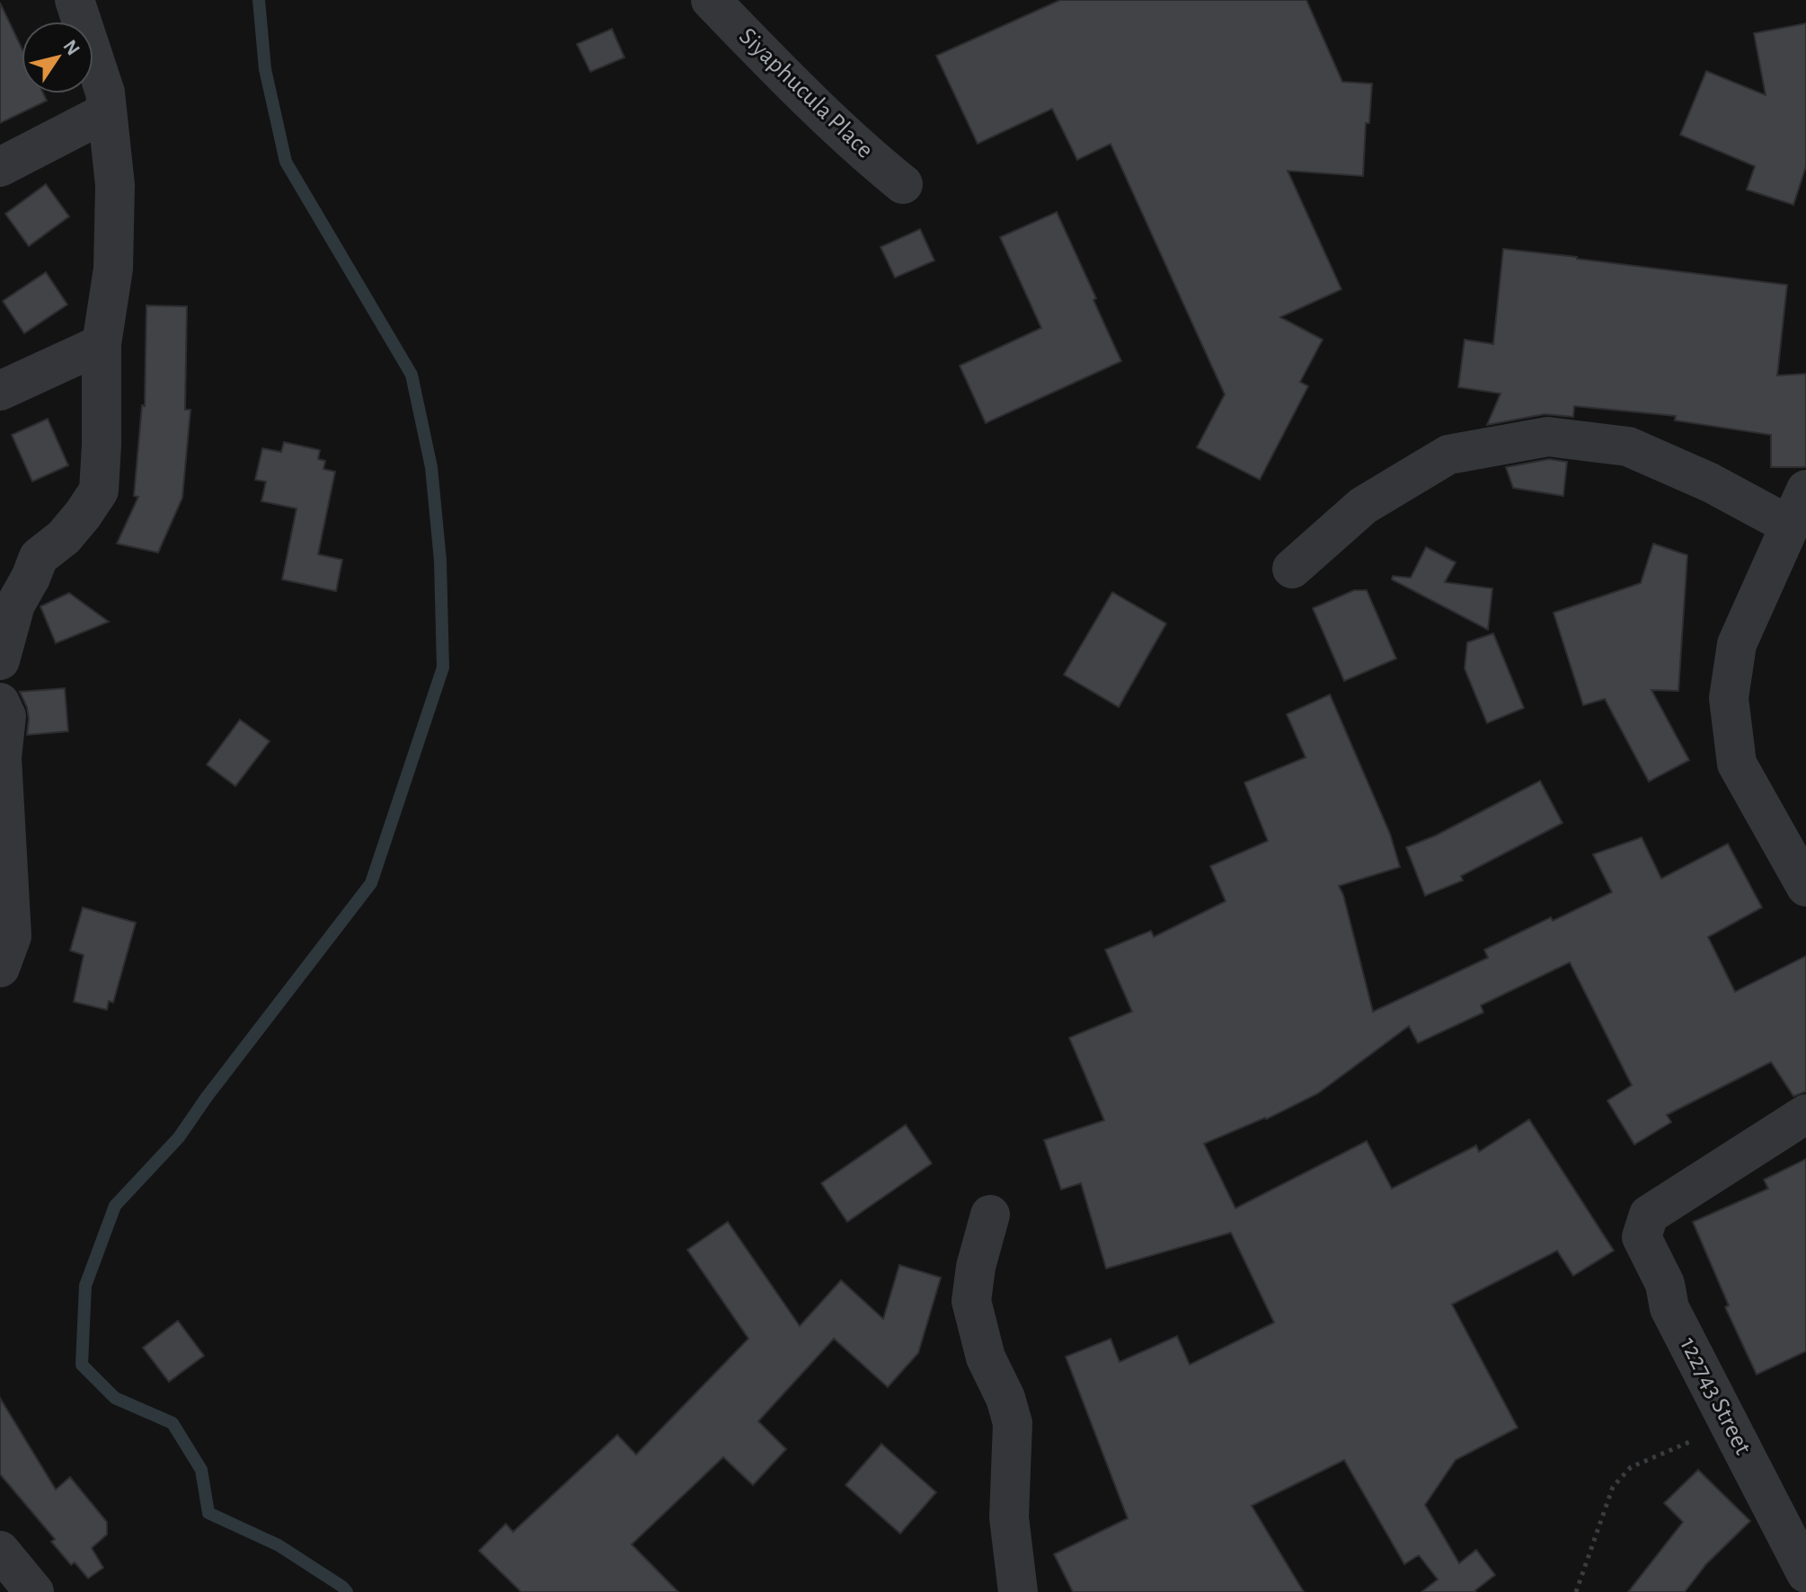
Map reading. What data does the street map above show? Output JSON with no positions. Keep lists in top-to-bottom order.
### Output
{
  "streets": {
    "street": ["Siyaphucula Place", "122743 Street"]
  },
  "north": "top right"
}
